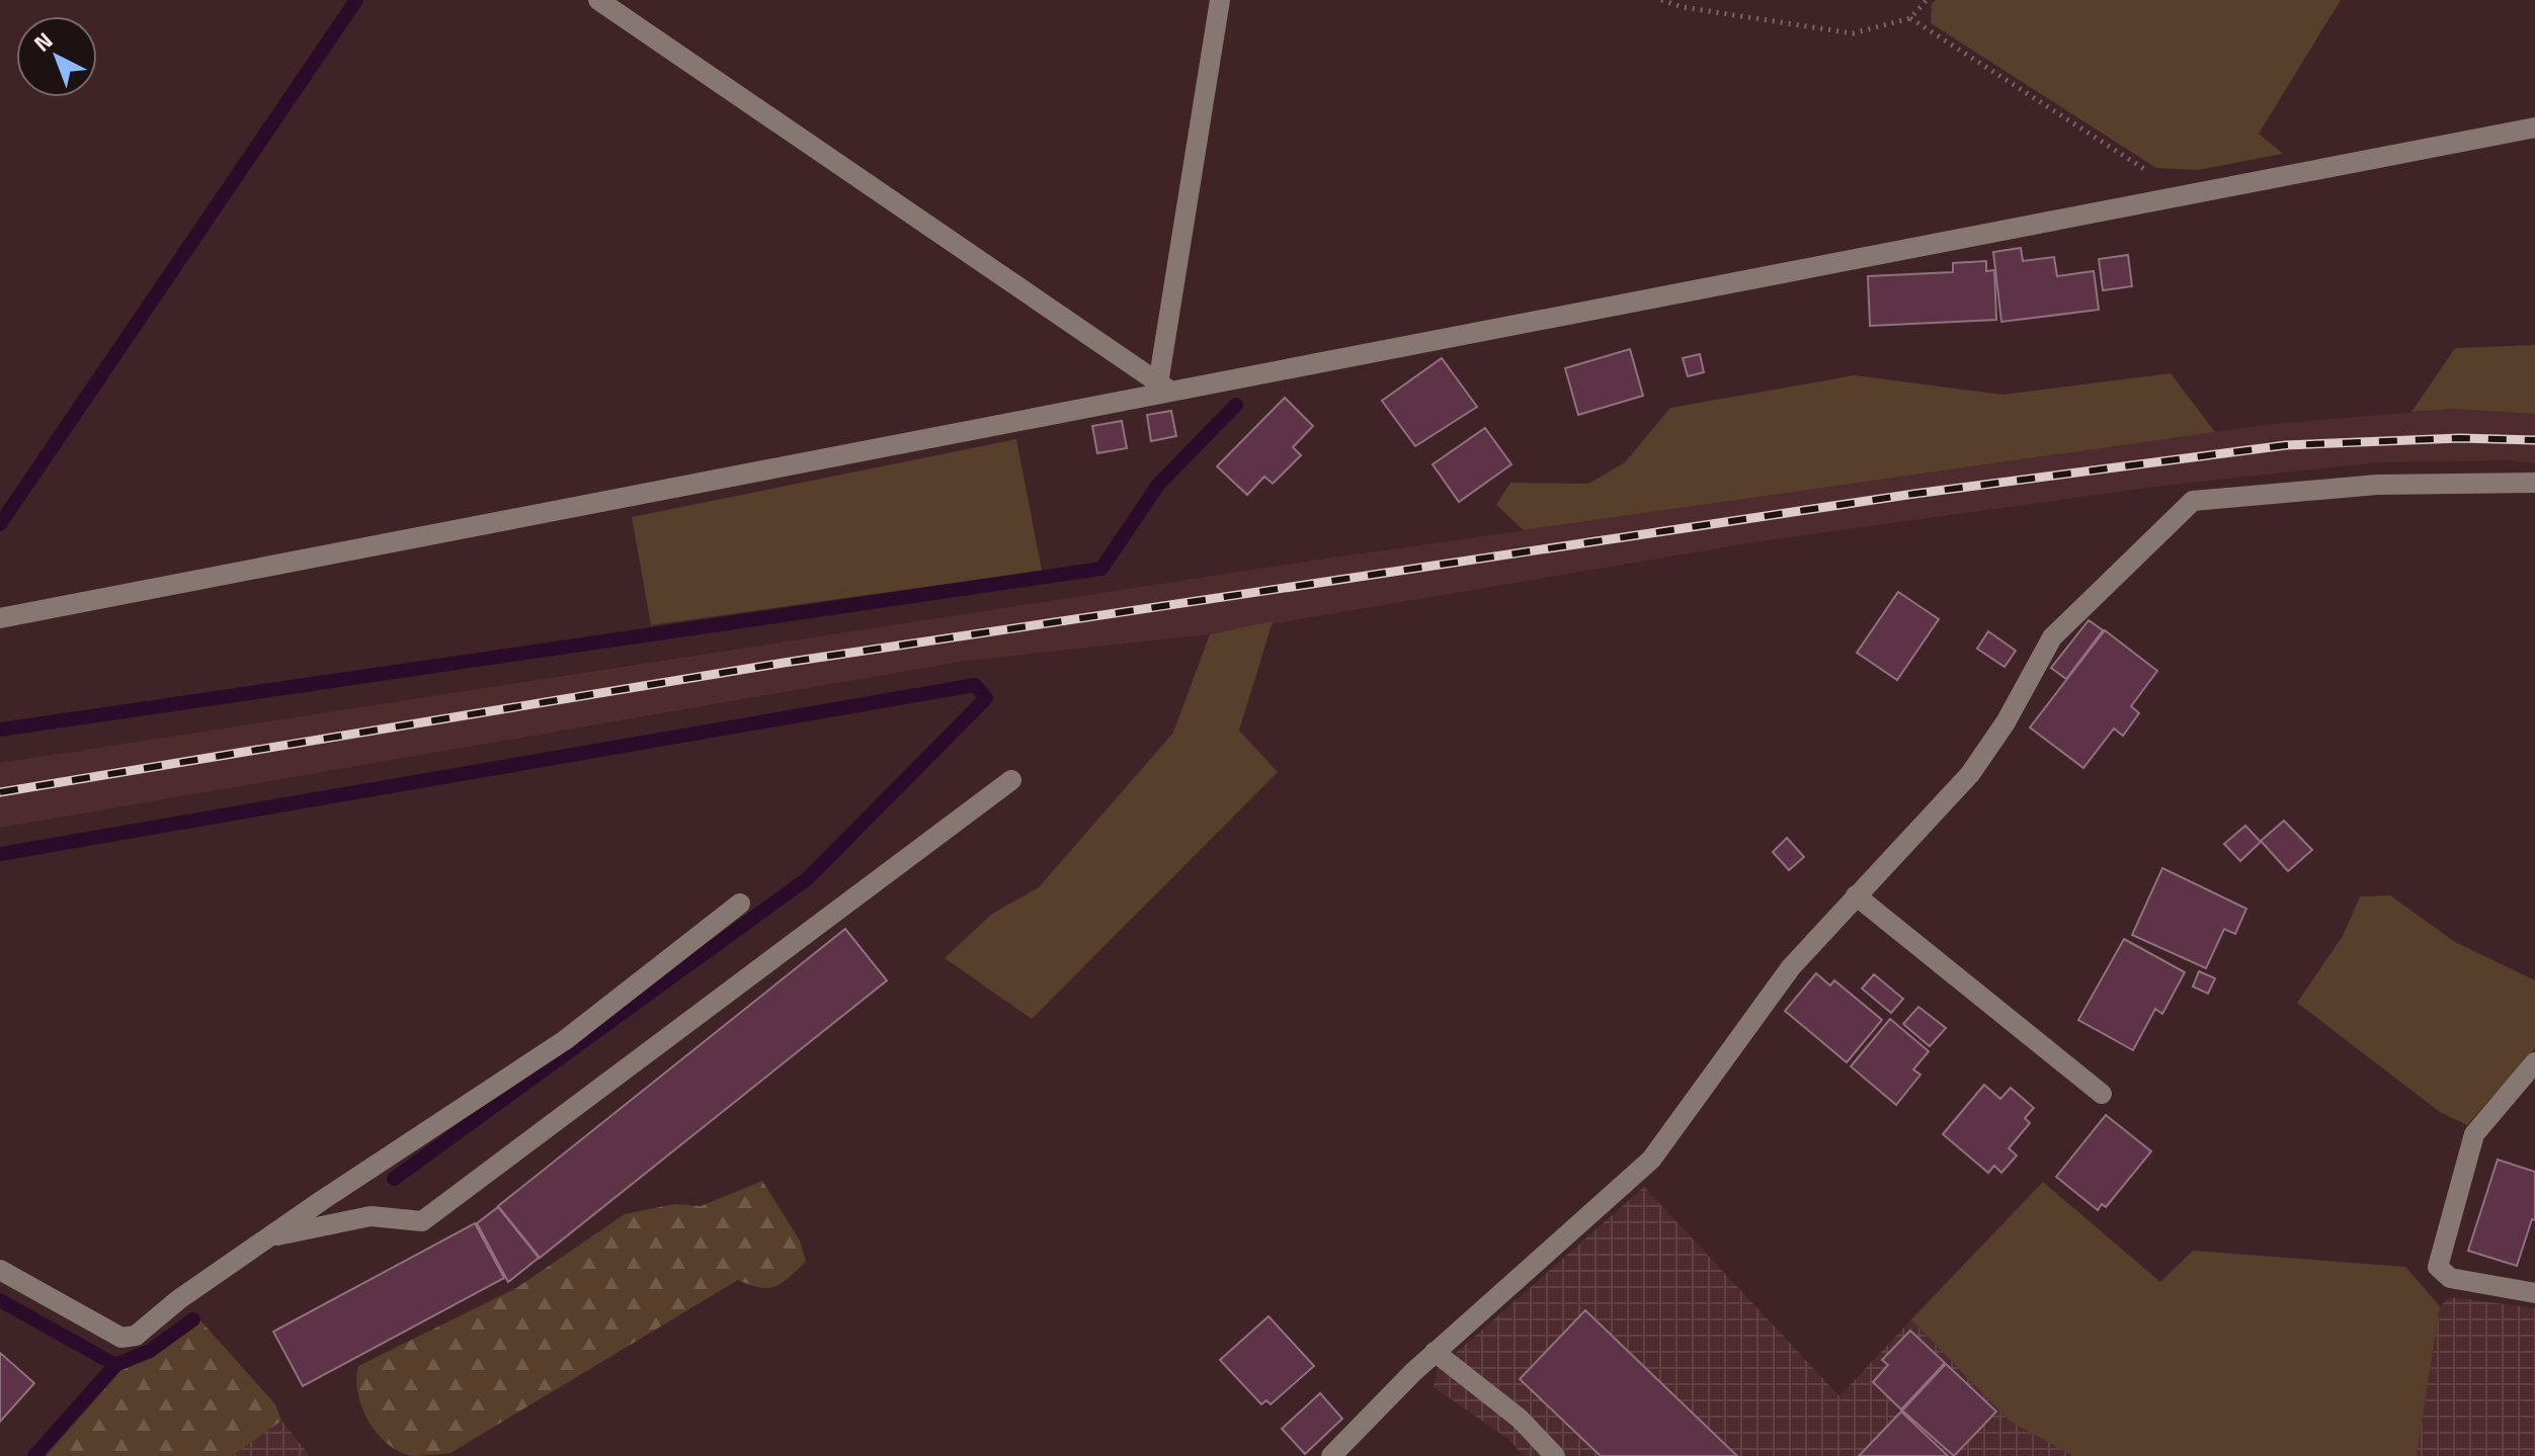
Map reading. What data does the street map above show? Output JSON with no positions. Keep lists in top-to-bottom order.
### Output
{
  "north": "top left"
}
